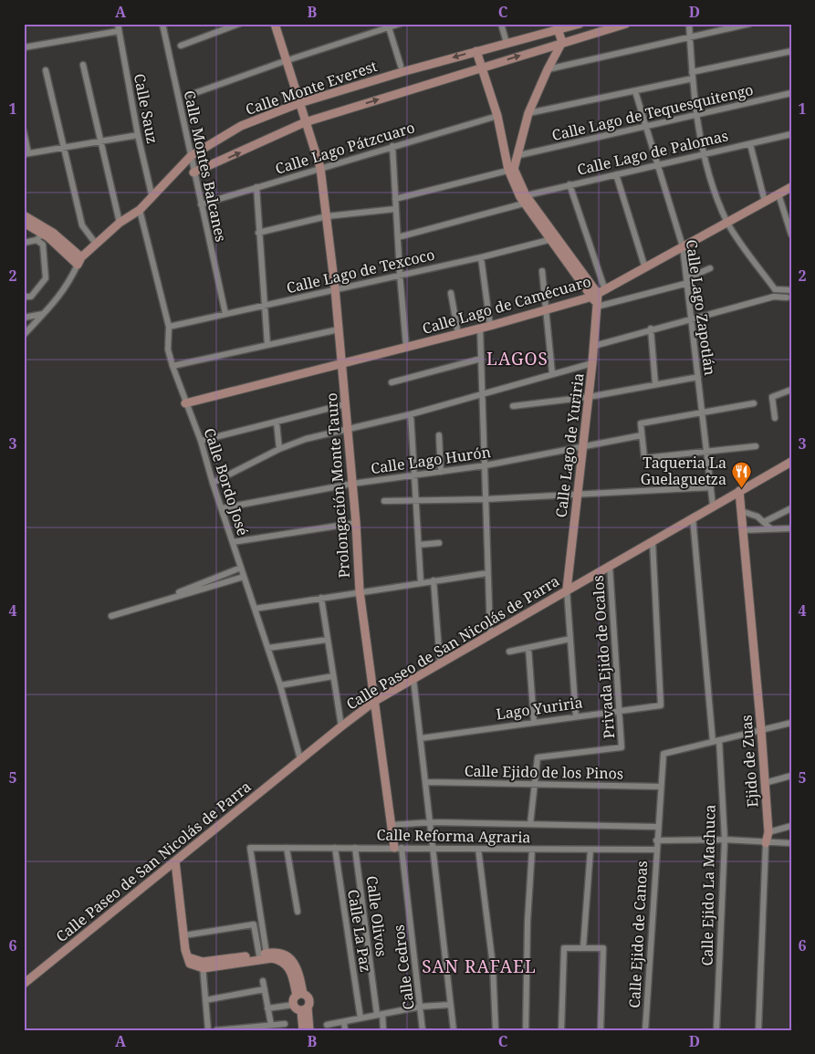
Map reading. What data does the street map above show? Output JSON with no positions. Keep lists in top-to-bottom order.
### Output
{
  "streets": {
    "street": [
      "Calle Monte Everest",
      "Calle Sauz",
      "Calle Lago de Tequesquitengo",
      "Calle Lago Pátzcuaro",
      "Calle Lago de Palomas",
      "Calle Montes Balcanes",
      "Calle Lago de Texcoco",
      "Calle Lago de Camécuaro",
      "Calle Lago Zapotlán",
      "Calle Lago de Yuriria",
      "Calle Lago Hurón",
      "Calle Bordo José",
      "Prolongación Monte Tauro",
      "Calle Paseo de San Nicolás de Parra",
      "Privada Ejido de Ocalos",
      "Lago Yuriria",
      "Ejido de Zuas",
      "Calle Ejido de los Pinos",
      "Calle Reforma Agraria",
      "Calle Ejido La Machuca",
      "Calle Olivos",
      "Calle La Paz",
      "Calle Ejido de Canoas",
      "Calle Cedros"
    ]
  },
  "crossings": [
    ["Calle Monte Everest", "Calle Sauz"],
    ["Calle Monte Everest", "Calle Montes Balcanes"],
    ["Calle Monte Everest", "Calle Bordo José"],
    ["Calle Monte Everest", "Prolongación Monte Tauro"],
    ["Calle Lago de Tequesquitengo", "Calle Lago Zapotlán"],
    ["Calle Lago Pátzcuaro", "Calle Montes Balcanes"],
    ["Calle Lago Pátzcuaro", "Prolongación Monte Tauro"],
    ["Calle Lago de Palomas", "Calle Lago Zapotlán"],
    ["Calle Montes Balcanes", "Calle Lago de Texcoco"],
    ["Calle Lago de Texcoco", "Calle Bordo José"],
    ["Calle Lago de Texcoco", "Prolongación Monte Tauro"],
    ["Calle Lago de Camécuaro", "Calle Lago Zapotlán"],
    ["Calle Lago de Camécuaro", "Calle Lago de Yuriria"],
    ["Calle Lago de Camécuaro", "Calle Bordo José"],
    ["Calle Lago de Camécuaro", "Prolongación Monte Tauro"],
    ["Calle Lago Zapotlán", "Calle Paseo de San Nicolás de Parra"],
    ["Calle Lago de Yuriria", "Calle Lago Hurón"],
    ["Calle Lago de Yuriria", "Calle Paseo de San Nicolás de Parra"],
    ["Calle Lago Hurón", "Calle Bordo José"],
    ["Calle Lago Hurón", "Prolongación Monte Tauro"],
    ["Calle Bordo José", "Calle Paseo de San Nicolás de Parra"],
    ["Prolongación Monte Tauro", "Calle Paseo de San Nicolás de Parra"],
    ["Prolongación Monte Tauro", "Calle Reforma Agraria"],
    ["Prolongación Monte Tauro", "Calle Cedros"],
    ["Calle Paseo de San Nicolás de Parra", "Privada Ejido de Ocalos"],
    ["Calle Paseo de San Nicolás de Parra", "Lago Yuriria"],
    ["Calle Paseo de San Nicolás de Parra", "Ejido de Zuas"],
    ["Calle Paseo de San Nicolás de Parra", "Calle Ejido La Machuca"],
    ["Privada Ejido de Ocalos", "Lago Yuriria"],
    ["Privada Ejido de Ocalos", "Calle Ejido de los Pinos"],
    ["Calle Ejido de los Pinos", "Calle Ejido de Canoas"],
    ["Calle Reforma Agraria", "Calle Olivos"],
    ["Calle Reforma Agraria", "Calle La Paz"],
    ["Calle Reforma Agraria", "Calle Ejido de Canoas"],
    ["Calle Reforma Agraria", "Calle Cedros"],
    ["Calle Ejido La Machuca", "Calle Ejido de Canoas"]
  ],
  "districts": ["LAGOS", "SAN RAFAEL"],
  "places": {
    "restaurant": ["Taqueria La Guelaguetza"]
  },
  "grid": {
    "columns": [
      "A",
      "B",
      "C",
      "D"
    ],
    "rows": [
      "1",
      "2",
      "3",
      "4",
      "5",
      "6"
    ]
  }
}
